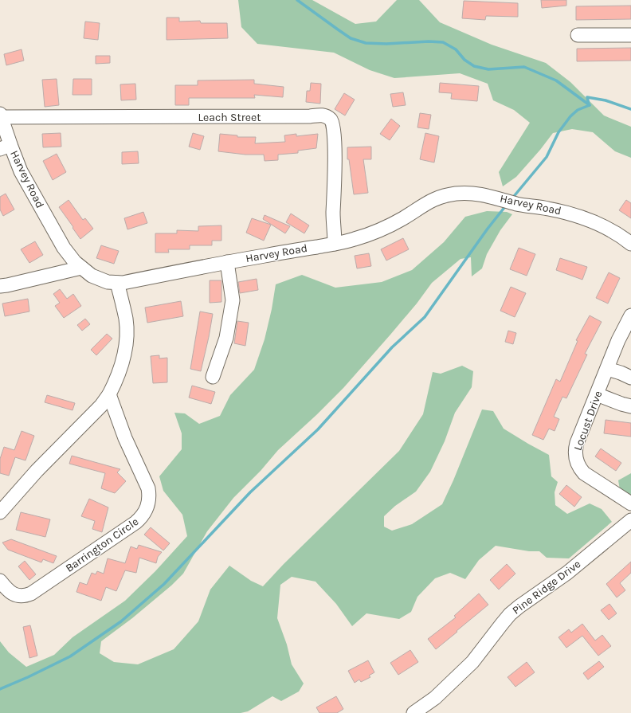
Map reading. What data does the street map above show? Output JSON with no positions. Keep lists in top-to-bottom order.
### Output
{
  "streets": {
    "street": [
      "Leach Street",
      "Harvey Road",
      "Locust Drive",
      "Barrington Circle",
      "Pine Ridge Drive"
    ]
  },
  "crossings": [
    ["Leach Street", "Harvey Road"]
  ]
}
